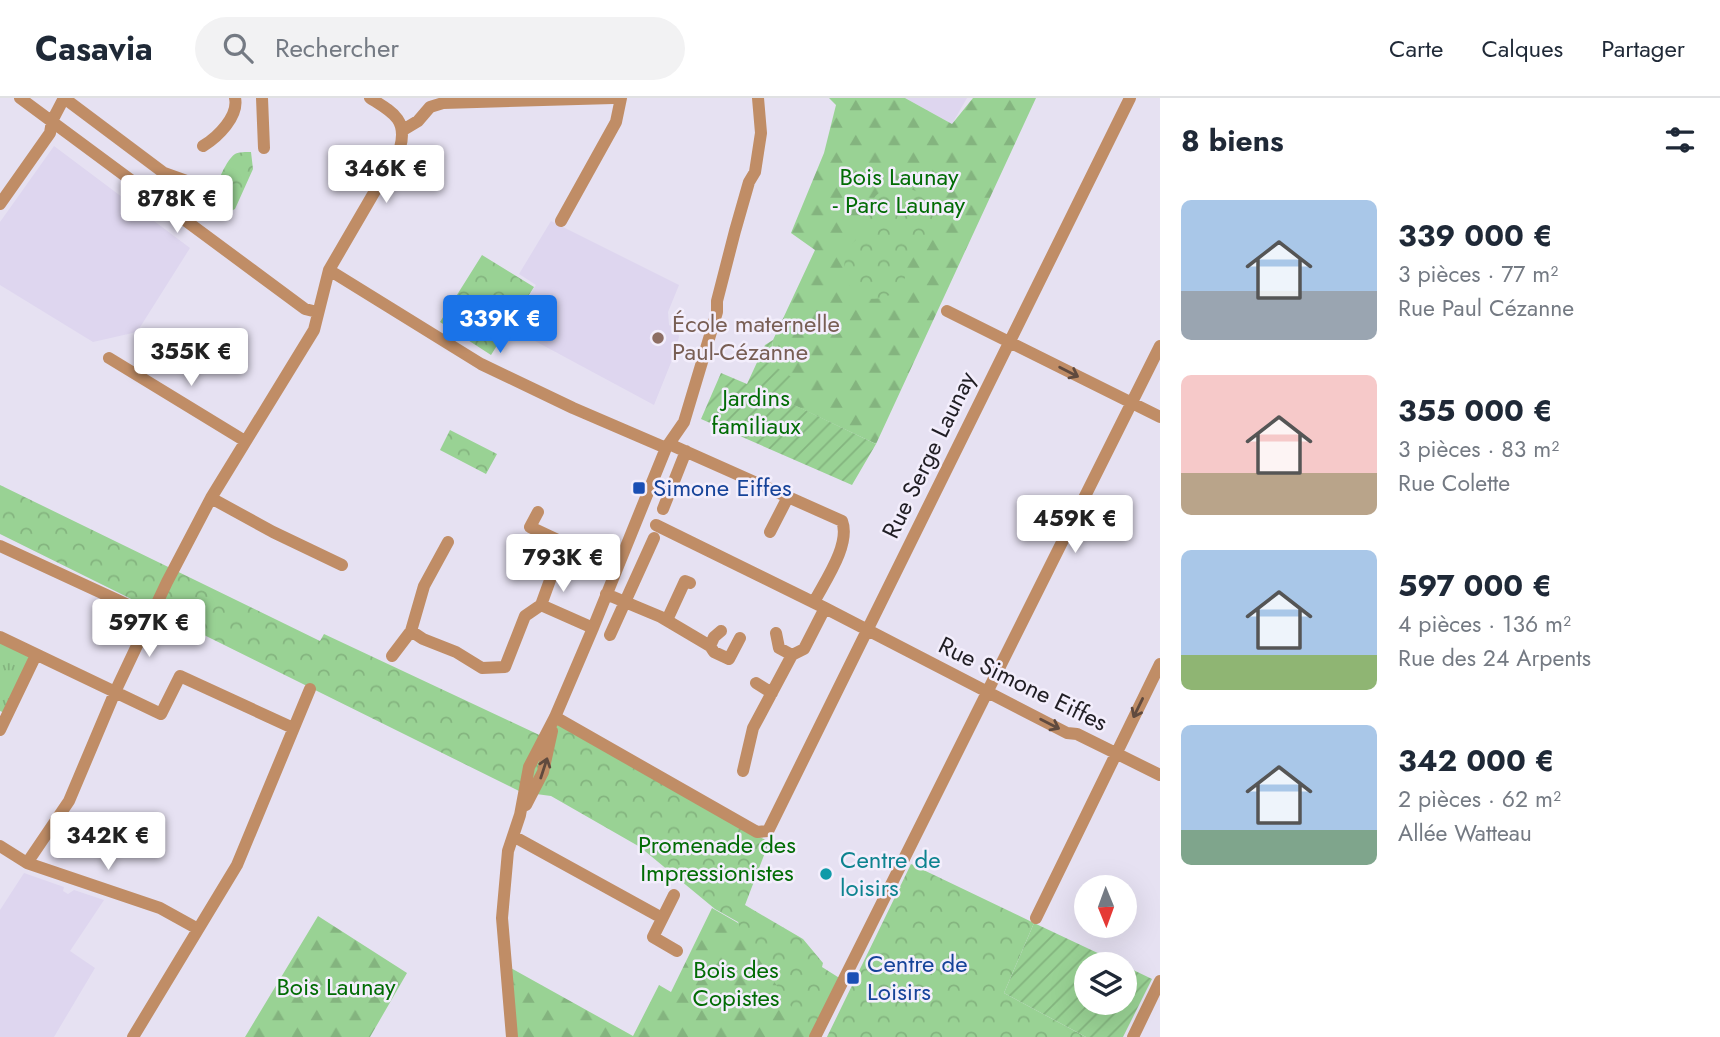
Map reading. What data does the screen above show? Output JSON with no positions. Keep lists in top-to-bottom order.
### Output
{
  "streets": {
    "street": ["Rue Serge Launay", "Rue Simone Eiffes"]
  },
  "crossings": [
    ["Rue Serge Launay", "Rue Simone Eiffes"]
  ],
  "parks": [
    "Bois Launay - Parc Launay",
    "Jardins familiaux",
    "Promenade des Impressionistes",
    "Bois des Copistes",
    "Bois Launay"
  ],
  "places": {
    "other": ["École maternelle Paul-Cézanne", "Centre de loisirs"],
    "transit": ["Simone Eiffes", "Centre de Loisirs"]
  },
  "north": "bottom",
  "page": {
    "header": "Casavia",
    "search": "Rechercher",
    "nav": ["Carte", "Calques", "Partager"],
    "heading": "8 biens",
    "price": [
      "346K €",
      "878K €",
      "339K €",
      "355K €",
      "459K €",
      "793K €",
      "597K €",
      "342K €"
    ],
    "list": [
      {
        "name": "339 000 €",
        "note": "3 pièces · 77 m² · Rue Paul Cézanne"
      },
      {
        "name": "355 000 €",
        "note": "3 pièces · 83 m² · Rue Colette"
      },
      {
        "name": "597 000 €",
        "note": "4 pièces · 136 m² · Rue des 24 Arpents"
      },
      {
        "name": "342 000 €",
        "note": "2 pièces · 62 m² · Allée Watteau"
      }
    ]
  }
}
